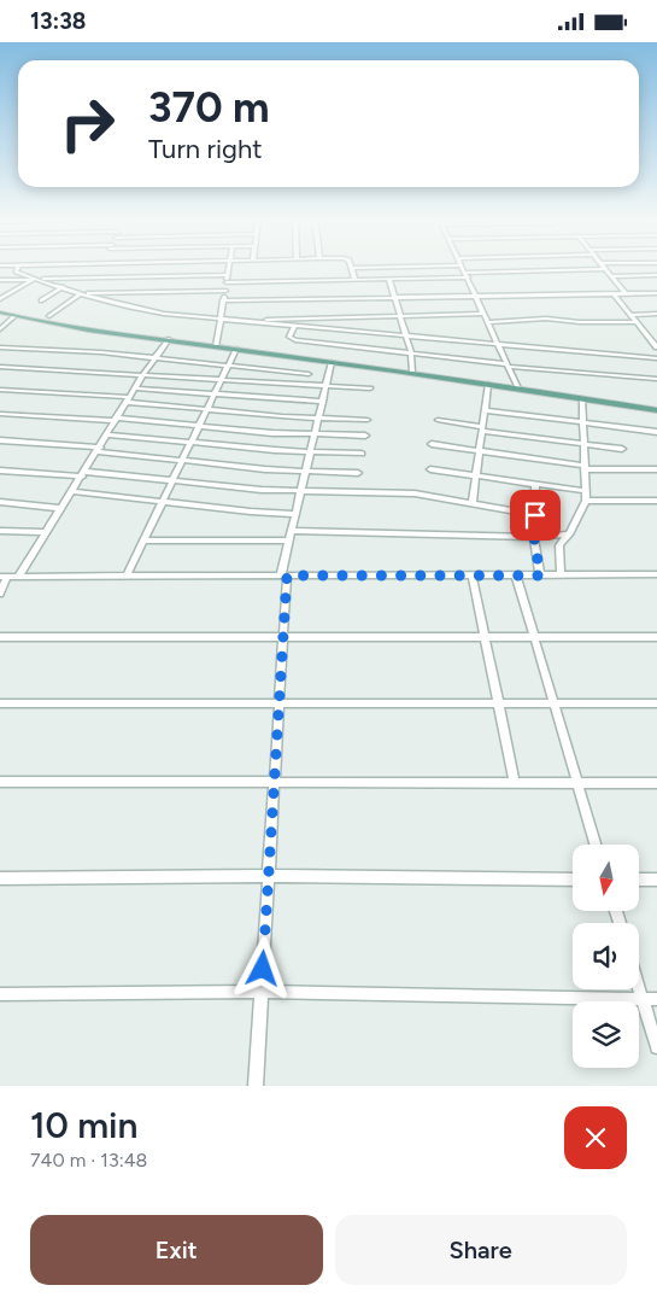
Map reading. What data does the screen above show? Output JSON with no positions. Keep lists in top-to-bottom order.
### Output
{
  "north": "bottom",
  "page": {
    "status": "13:38",
    "turn": ["370 m", "Turn right"],
    "heading": ["10 min", "740 m · 13:48"],
    "buttons": ["Exit", "Share"]
  }
}
